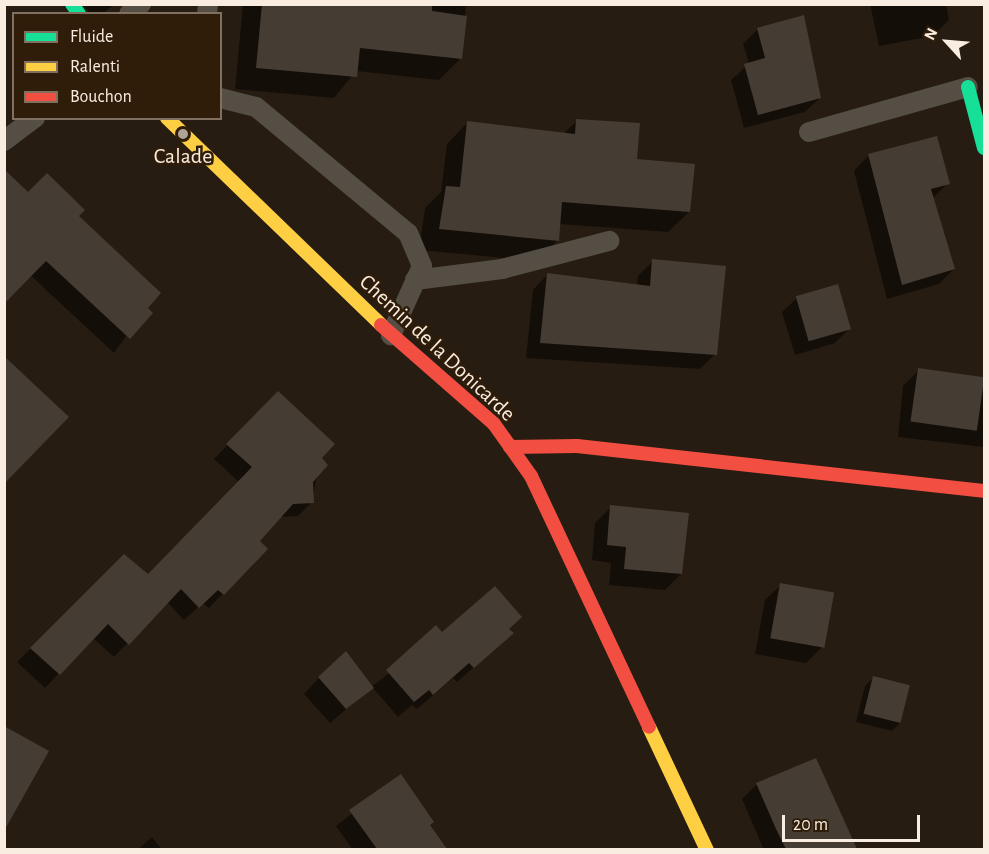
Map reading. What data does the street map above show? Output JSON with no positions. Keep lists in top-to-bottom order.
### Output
{
  "streets": {
    "street": ["Chemin de la Donicarde"]
  },
  "places": ["Calade"],
  "legend": ["Fluide", "Ralenti", "Bouchon"],
  "scale_bar": "20 m",
  "north": "top left"
}
